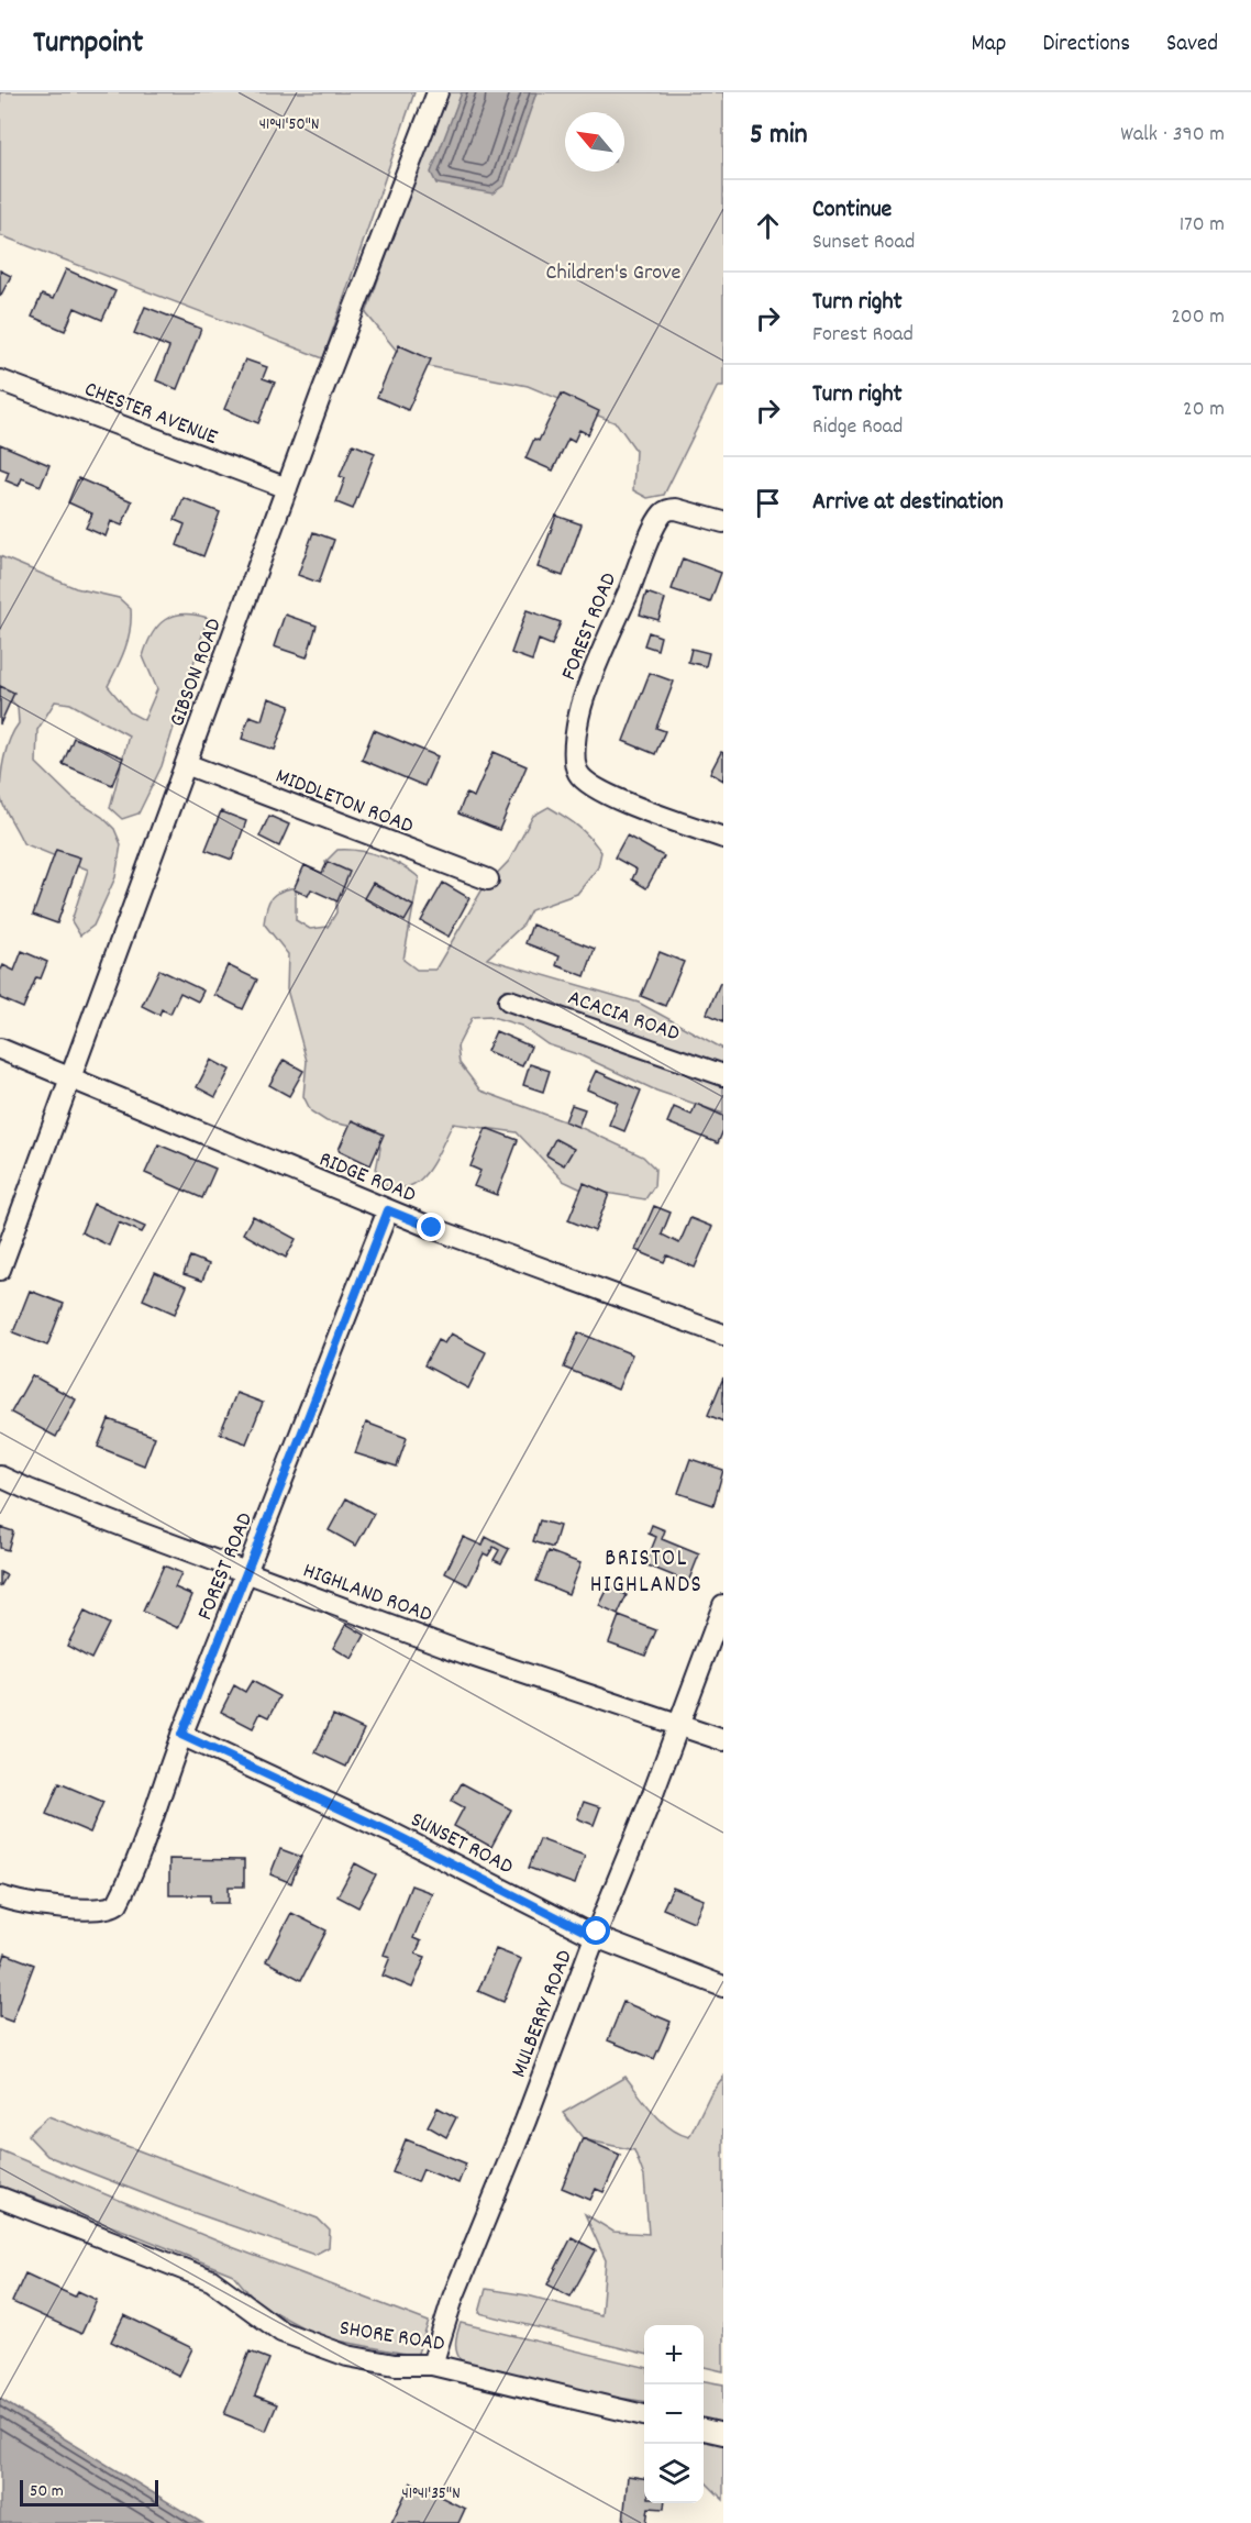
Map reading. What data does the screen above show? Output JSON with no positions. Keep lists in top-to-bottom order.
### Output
{
  "streets": {
    "street": [
      "CHESTER AVENUE",
      "FOREST ROAD",
      "GIBSON ROAD",
      "MIDDLETON ROAD",
      "ACACIA ROAD",
      "RIDGE ROAD",
      "HIGHLAND ROAD",
      "SUNSET ROAD",
      "MULBERRY ROAD",
      "SHORE ROAD"
    ]
  },
  "crossings": [
    ["CHESTER AVENUE", "GIBSON ROAD"],
    ["FOREST ROAD", "RIDGE ROAD"],
    ["FOREST ROAD", "HIGHLAND ROAD"],
    ["FOREST ROAD", "SUNSET ROAD"],
    ["GIBSON ROAD", "MIDDLETON ROAD"],
    ["GIBSON ROAD", "RIDGE ROAD"],
    ["HIGHLAND ROAD", "MULBERRY ROAD"],
    ["SUNSET ROAD", "MULBERRY ROAD"],
    ["MULBERRY ROAD", "SHORE ROAD"]
  ],
  "districts": ["BRISTOL HIGHLANDS"],
  "parks": ["Children's Grove"],
  "scale_bar": "50 m",
  "north": "top left",
  "page": {
    "header": "Turnpoint",
    "nav": ["Map", "Directions", "Saved"],
    "heading": ["5 min", "Walk · 390 m"],
    "list": [
      ["Continue", "Sunset Road", "170 m"],
      ["Turn right", "Forest Road", "200 m"],
      ["Turn right", "Ridge Road", "20 m"],
      "Arrive at destination"
    ],
    "map_buttons": ["+", "−"],
    "scale": "50 m"
  },
  "coordinates": ["41°41'50\"N", "41°41'35\"N"]
}
